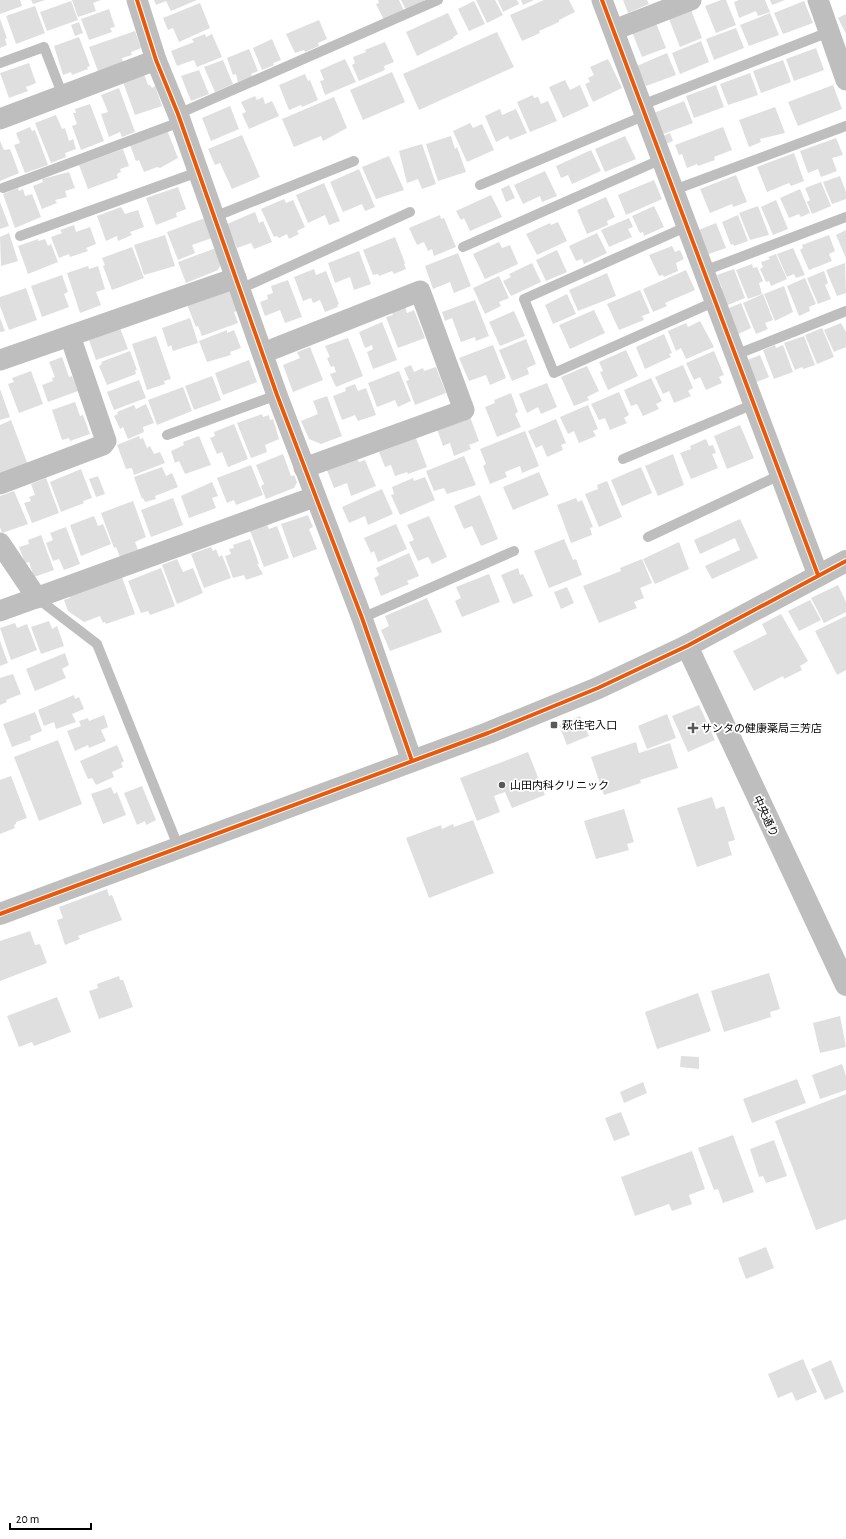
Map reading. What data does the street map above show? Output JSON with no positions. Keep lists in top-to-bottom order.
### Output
{
  "streets": {
    "street": ["中央通り"]
  },
  "places": {
    "transit": ["萩住宅入口"],
    "health": ["サンタの健康薬局三芳店"],
    "other": ["山田内科クリニック"]
  },
  "scale_bar": "20 m"
}
